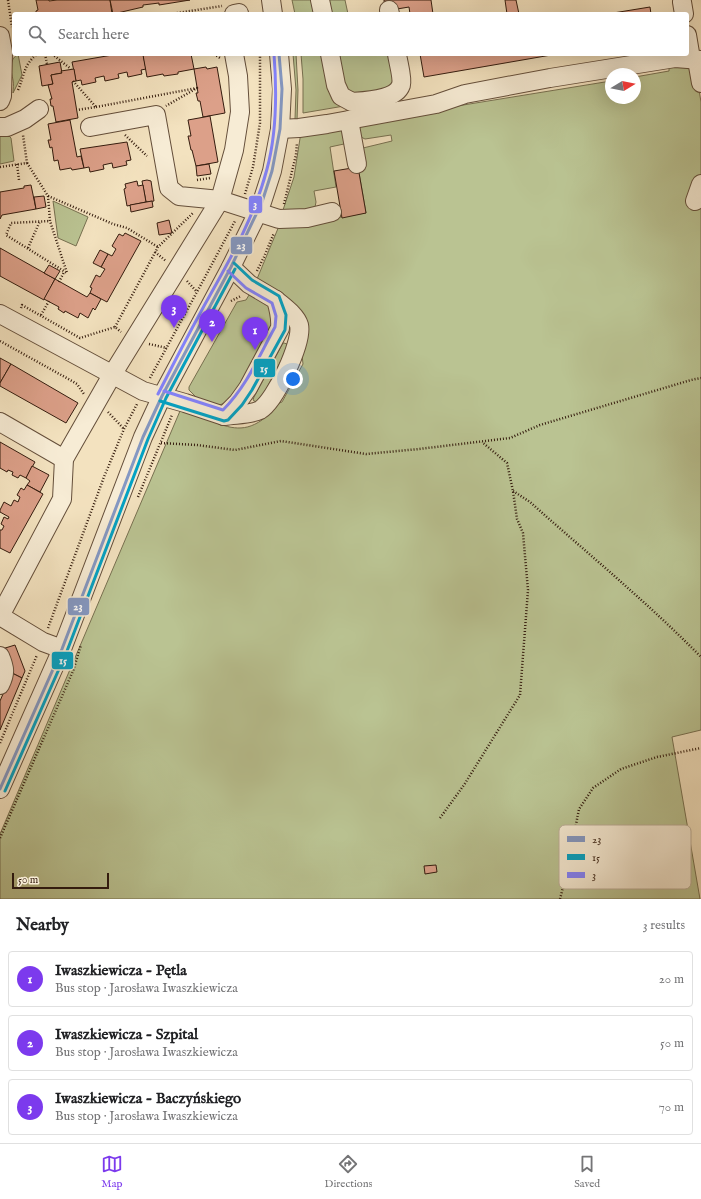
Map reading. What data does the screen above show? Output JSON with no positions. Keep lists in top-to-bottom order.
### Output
{
  "lines": ["transit line 23", "transit line 3", "transit line 15"],
  "legend": ["23", "15", "3"],
  "scale_bar": "50 m",
  "north": "right",
  "page": {
    "search": "Search here",
    "pins": ["3", "2", "1"],
    "scale": "50 m",
    "heading": ["Nearby", "3 results"],
    "list": [
      {
        "mark": "1",
        "name": "Iwaszkiewicza - Pętla",
        "note": "Bus stop · Jarosława Iwaszkiewicza",
        "value": "20 m"
      },
      {
        "mark": "2",
        "name": "Iwaszkiewicza - Szpital",
        "note": "Bus stop · Jarosława Iwaszkiewicza",
        "value": "50 m"
      },
      {
        "mark": "3",
        "name": "Iwaszkiewicza - Baczyńskiego",
        "note": "Bus stop · Jarosława Iwaszkiewicza",
        "value": "70 m"
      }
    ],
    "nav": ["Map", "Directions", "Saved"]
  }
}
